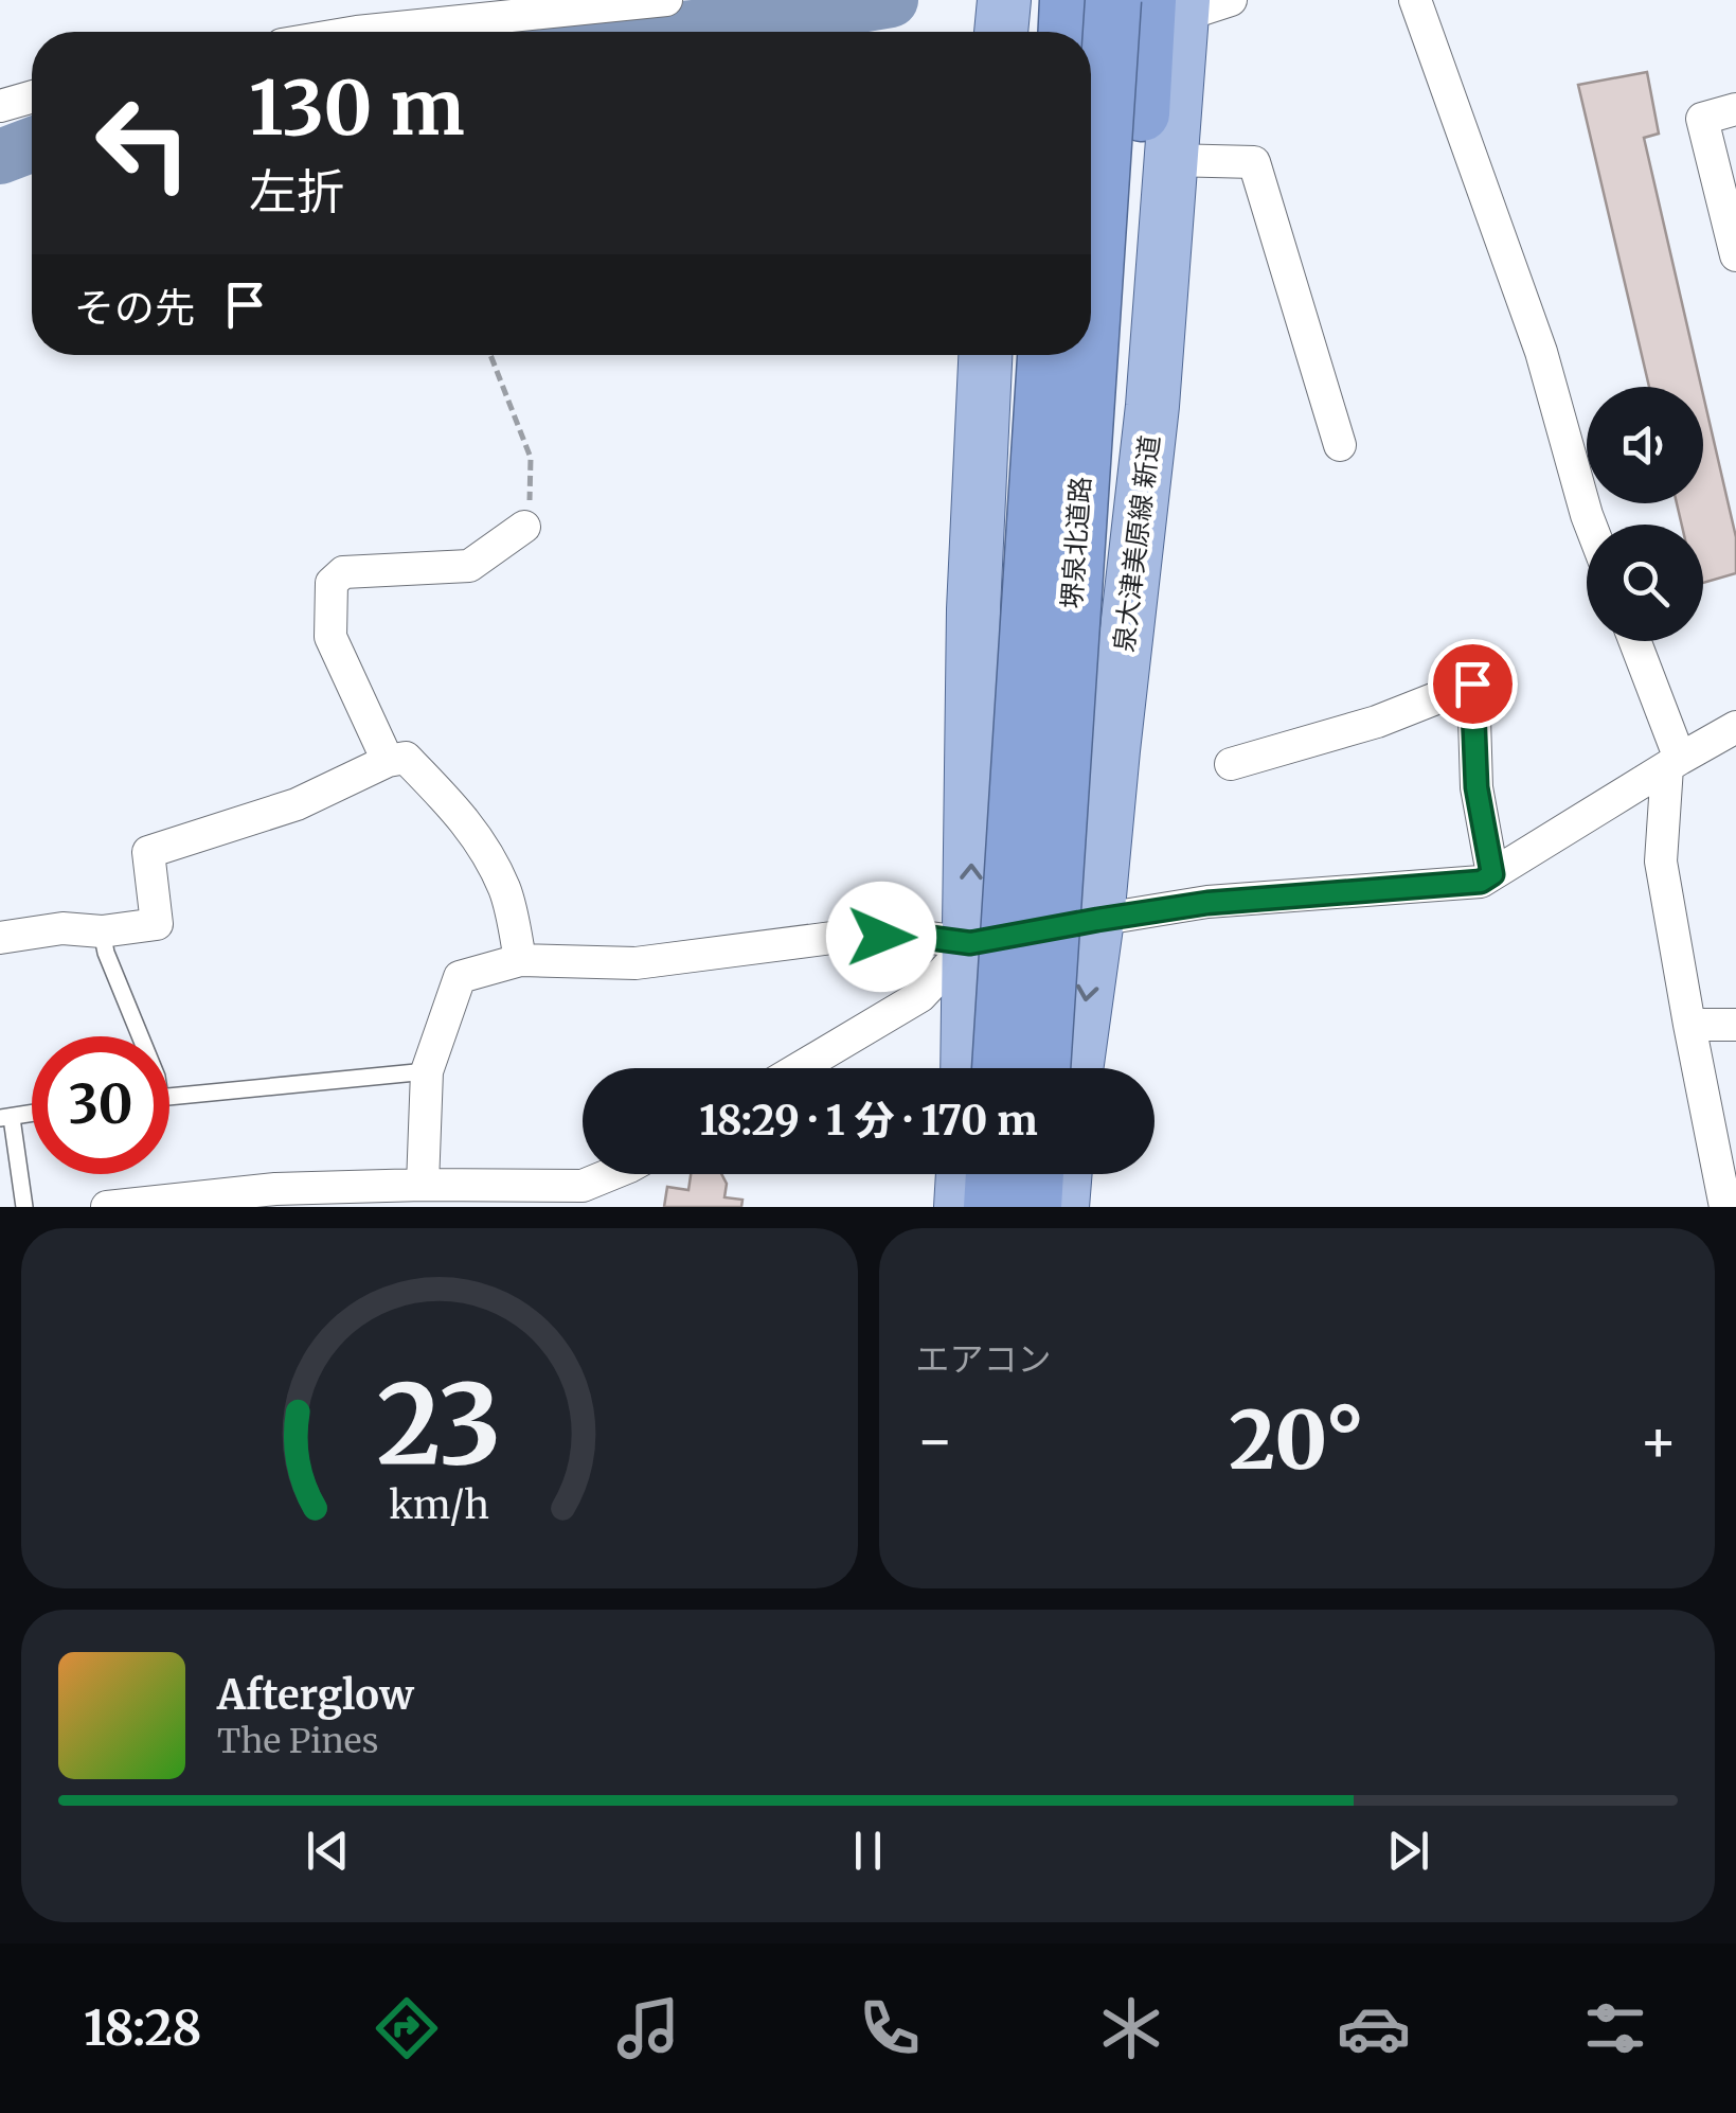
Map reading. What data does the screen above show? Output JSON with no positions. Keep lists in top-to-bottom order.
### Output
{
  "streets": {
    "highway": ["堺泉北道路"],
    "main road": ["泉大津美原線 新道"]
  },
  "page": {
    "turn": ["130 m", "左折"],
    "then": "その先",
    "limit": "30",
    "trip": "18:29 · 1 分 · 170 m",
    "tile": "エアコン",
    "heat": ["−", "20°", "+"],
    "song": ["Afterglow", "The Pines"],
    "tabs": "18:28",
    "gauge": ["23", "km/h"]
  }
}
